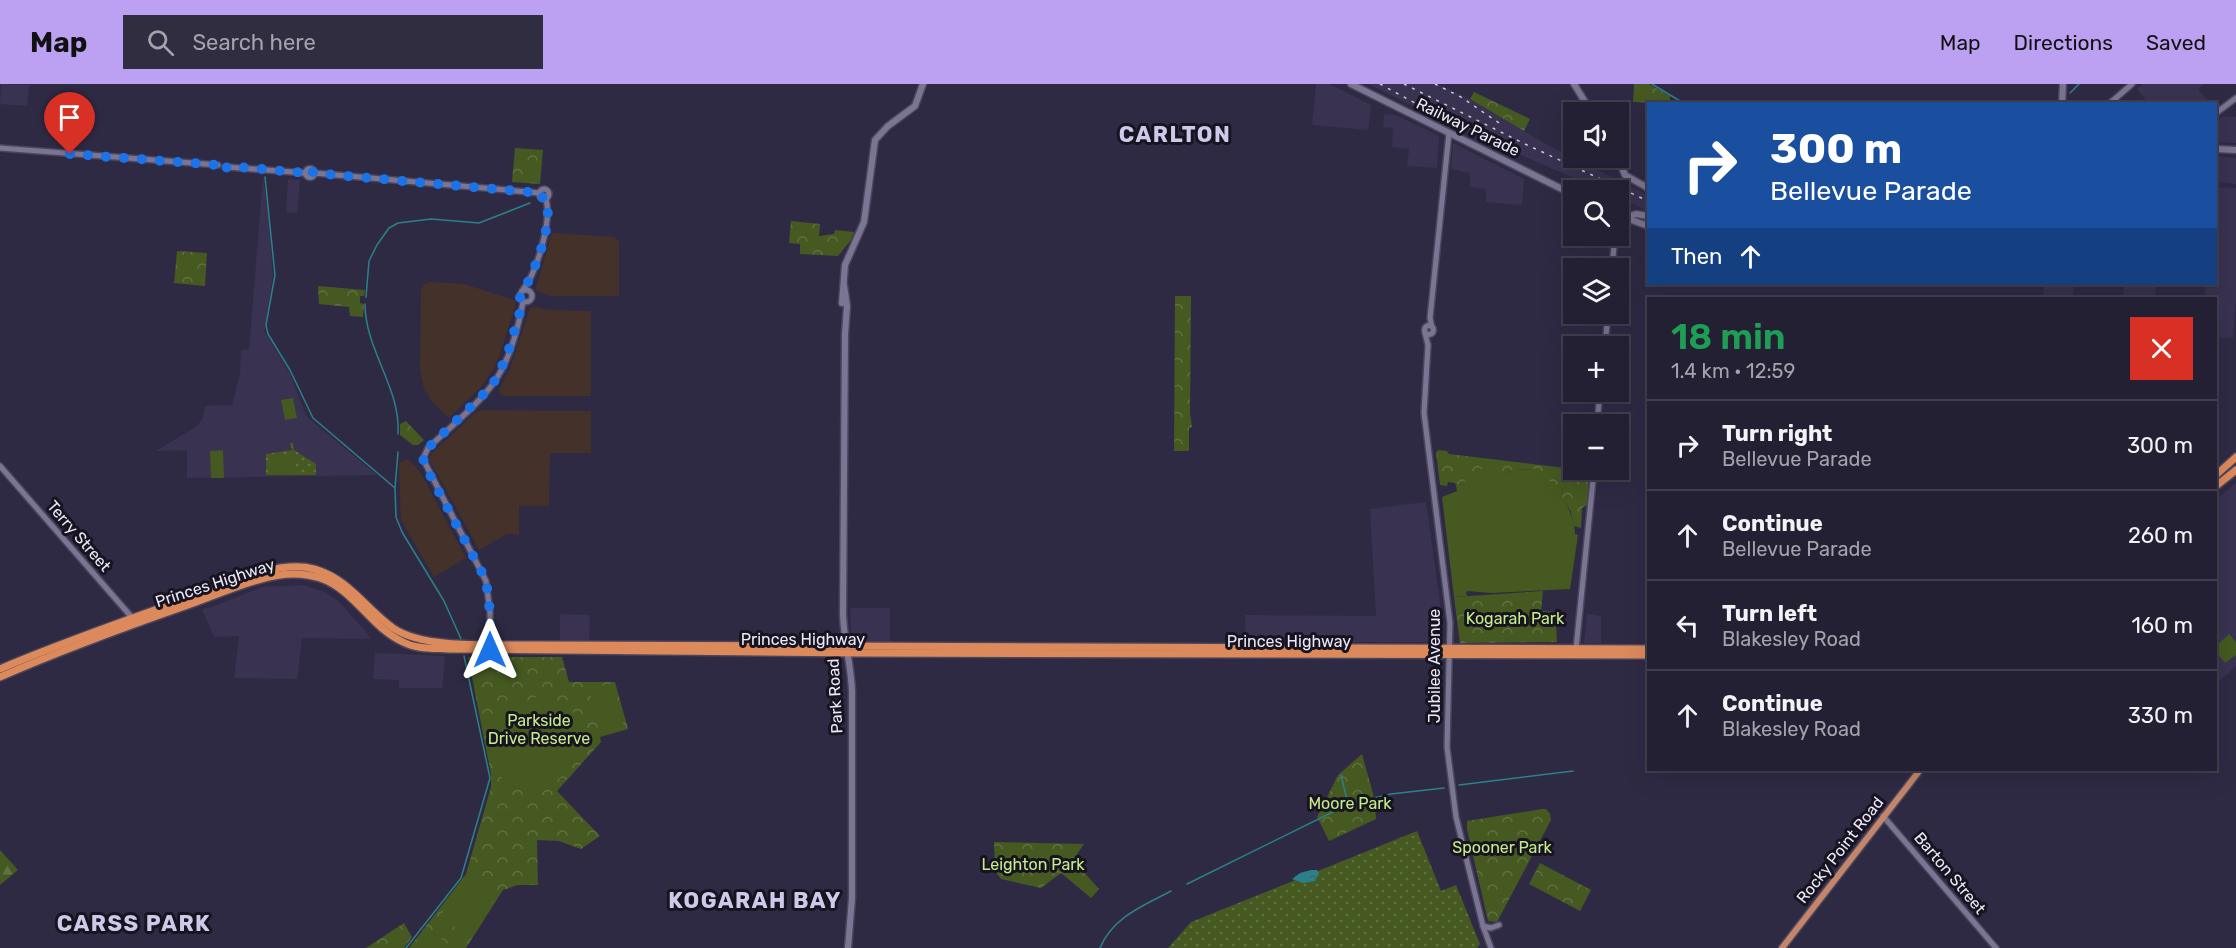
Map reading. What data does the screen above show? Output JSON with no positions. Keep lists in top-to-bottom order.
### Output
{
  "streets": {
    "highway": ["Princes Highway"],
    "main road": ["Railway Parade", "Park Road", "Rocky Point Road"],
    "street": ["Terry Street", "Jubilee Avenue", "Barton Street"]
  },
  "crossings": [
    ["Railway Parade", "Jubilee Avenue"],
    ["Terry Street", "Princes Highway"],
    ["Princes Highway", "Jubilee Avenue"],
    ["Princes Highway", "Park Road"],
    ["Rocky Point Road", "Barton Street"]
  ],
  "districts": ["CARLTON", "KOGARAH BAY", "CARSS PARK"],
  "parks": [
    "Kogarah Park",
    "Parkside Drive Reserve",
    "Moore Park",
    "Spooner Park",
    "Leighton Park"
  ],
  "page": {
    "header": "Map",
    "search": "Search here",
    "nav": ["Map", "Directions", "Saved"],
    "map_buttons": ["+", "−"],
    "turn": ["300 m", "Bellevue Parade"],
    "then": "Then",
    "heading": ["18 min", "1.4 km · 12:59"],
    "list": [
      {
        "name": "Turn right",
        "note": "Bellevue Parade",
        "value": "300 m"
      },
      {
        "name": "Continue",
        "note": "Bellevue Parade",
        "value": "260 m"
      },
      {
        "name": "Turn left",
        "note": "Blakesley Road",
        "value": "160 m"
      },
      {
        "name": "Continue",
        "note": "Blakesley Road",
        "value": "330 m"
      }
    ]
  }
}
